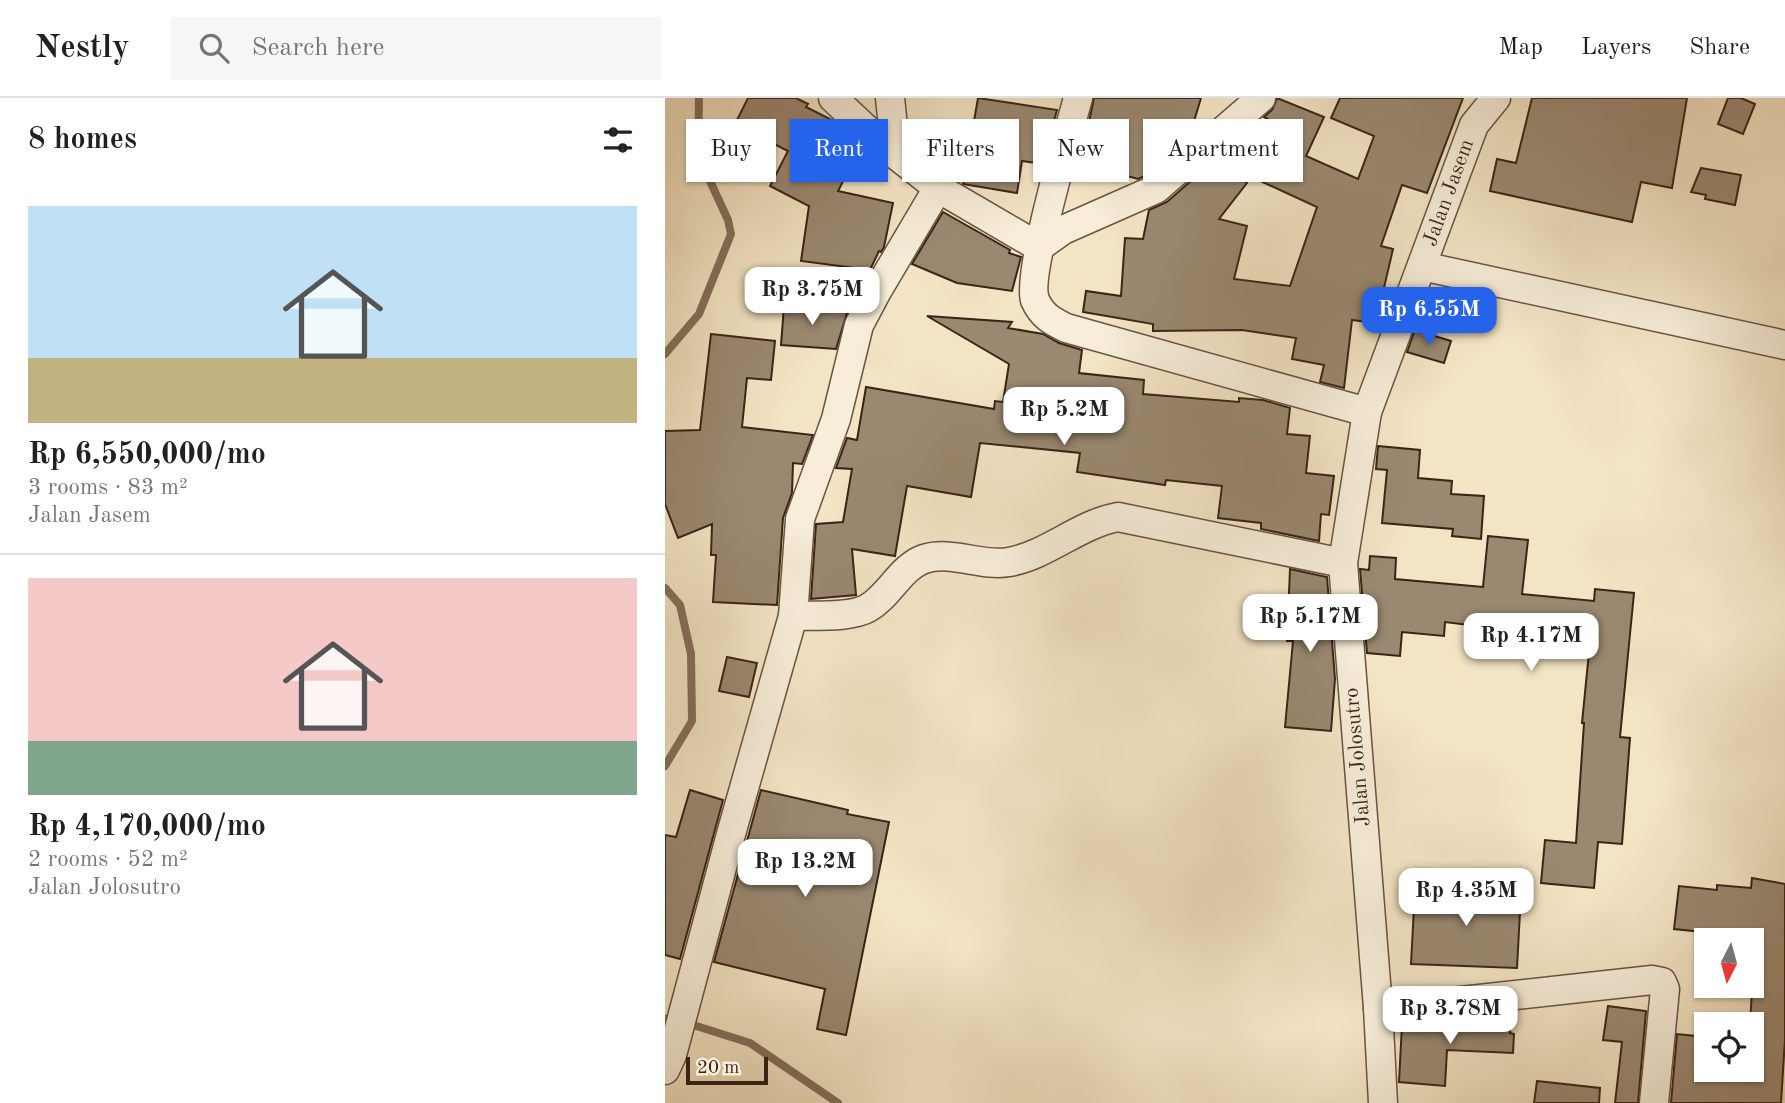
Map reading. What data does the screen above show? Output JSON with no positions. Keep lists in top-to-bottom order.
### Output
{
  "streets": {
    "street": ["Jalan Jasem", "Jalan Jolosutro"]
  },
  "crossings": [
    ["Jalan Jasem", "Jalan Jolosutro"]
  ],
  "scale_bar": "20 m",
  "north": "bottom",
  "page": {
    "header": "Nestly",
    "search": "Search here",
    "nav": ["Map", "Layers", "Share"],
    "heading": "8 homes",
    "chip": [
      "Buy",
      "Rent",
      "Filters",
      "New",
      "Apartment"
    ],
    "list": [
      {
        "name": "Rp 6,550,000/mo",
        "note": "3 rooms · 83 m² · Jalan Jasem"
      },
      {
        "name": "Rp 4,170,000/mo",
        "note": "2 rooms · 52 m² · Jalan Jolosutro"
      }
    ],
    "price": [
      "Rp 3.75M",
      "Rp 6.55M",
      "Rp 5.2M",
      "Rp 5.17M",
      "Rp 4.17M",
      "Rp 13.2M",
      "Rp 4.35M",
      "Rp 3.78M"
    ],
    "scale": "20 m"
  }
}
